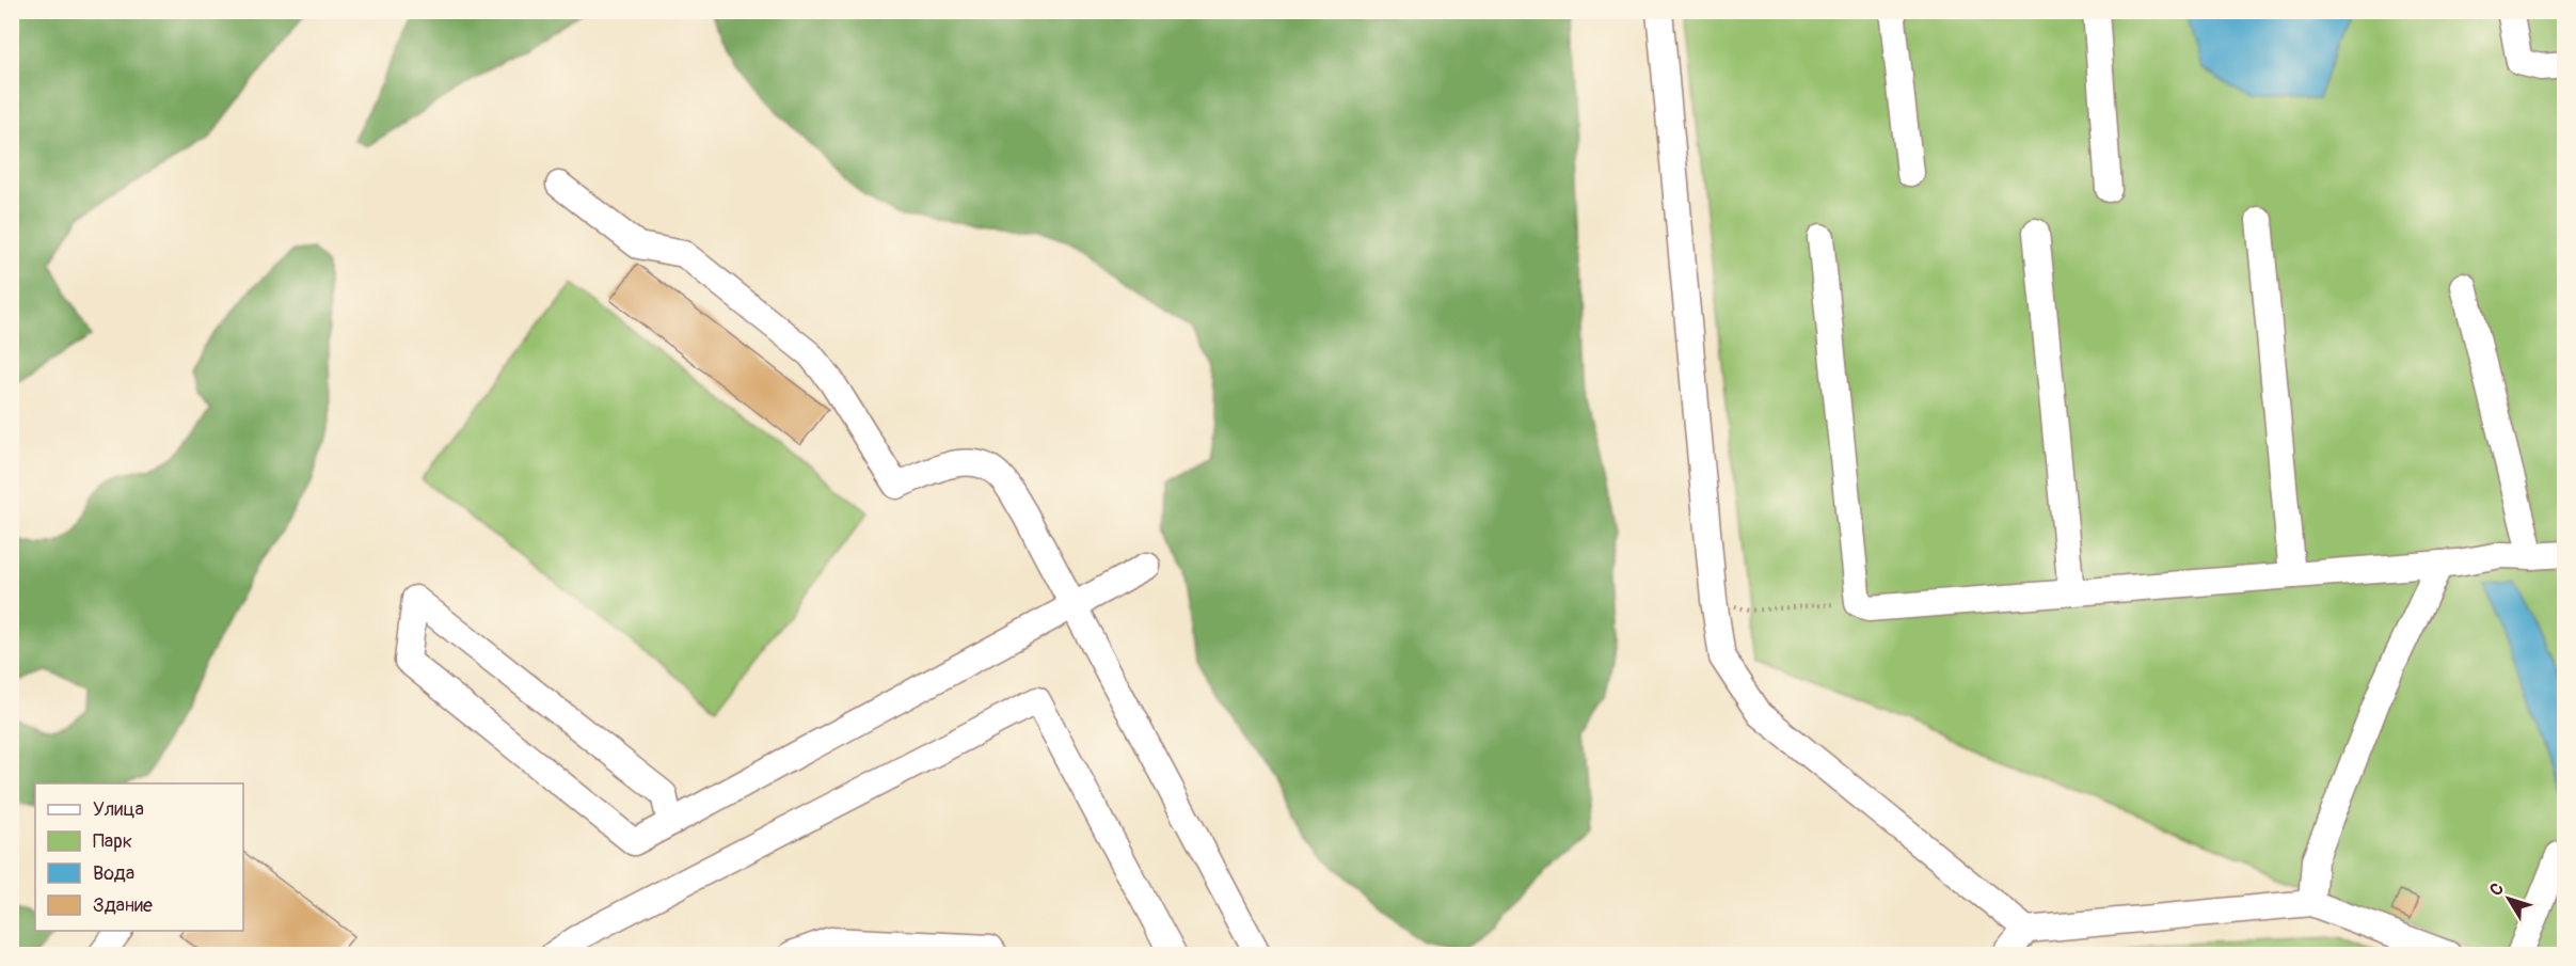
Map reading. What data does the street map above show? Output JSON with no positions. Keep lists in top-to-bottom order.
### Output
{
  "legend": [
    "Улица",
    "Парк",
    "Вода",
    "Здание"
  ],
  "north": "top left"
}
